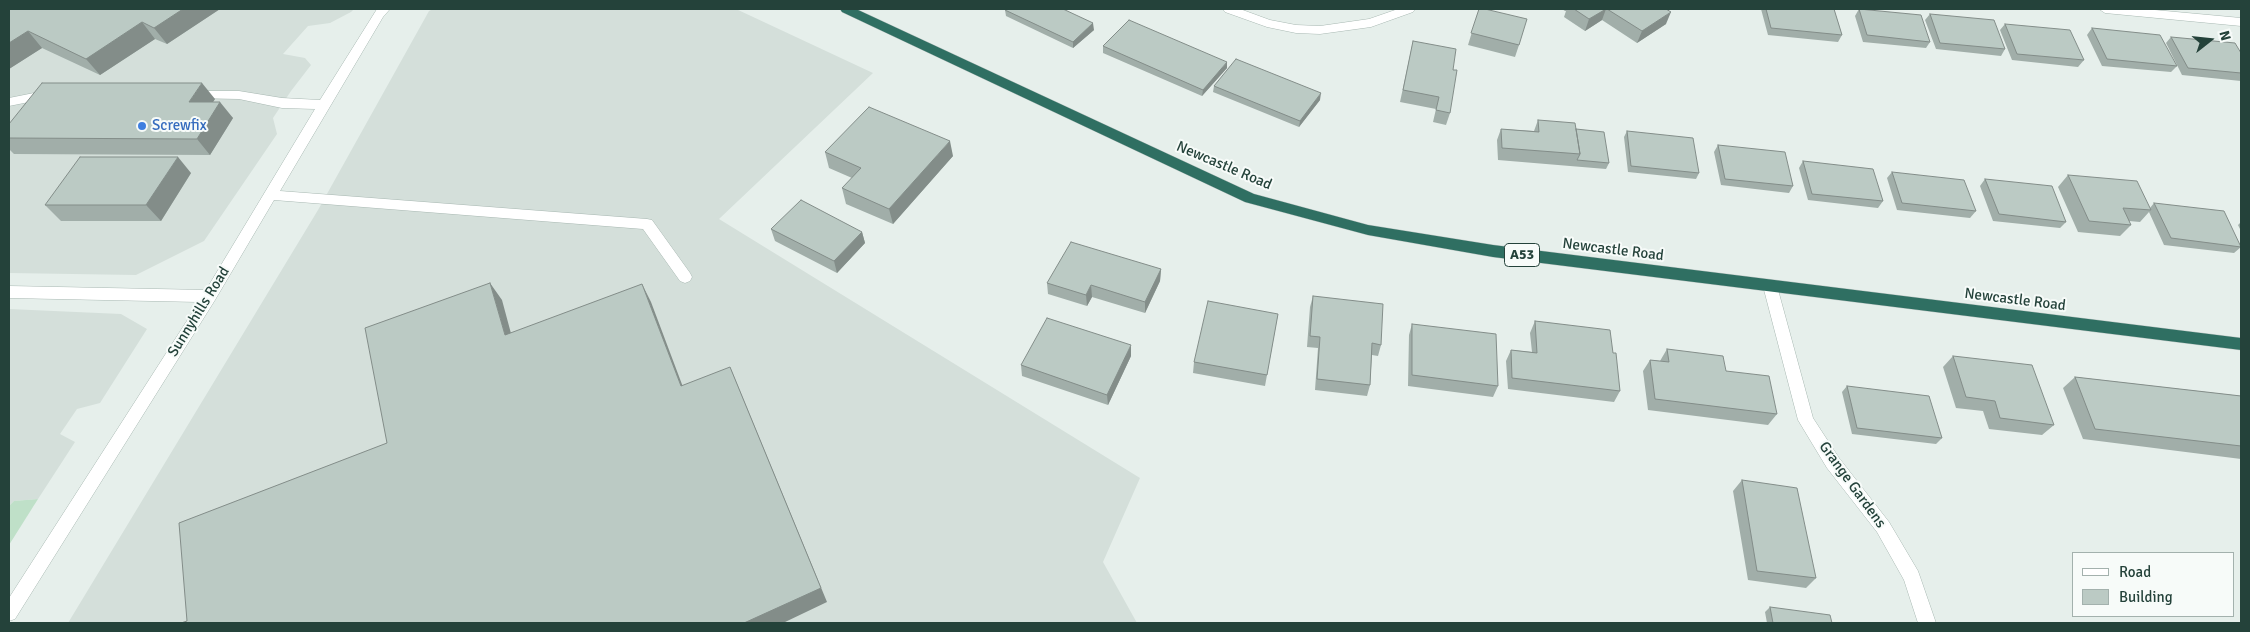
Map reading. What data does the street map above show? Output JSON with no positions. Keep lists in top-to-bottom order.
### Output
{
  "streets": {
    "highway": ["Newcastle Road", "A53"],
    "street": ["Sunnyhills Road", "Grange Gardens"]
  },
  "crossings": [
    ["Newcastle Road", "Grange Gardens"]
  ],
  "places": ["Screwfix"],
  "legend": ["Road", "Building"],
  "north": "right"
}
